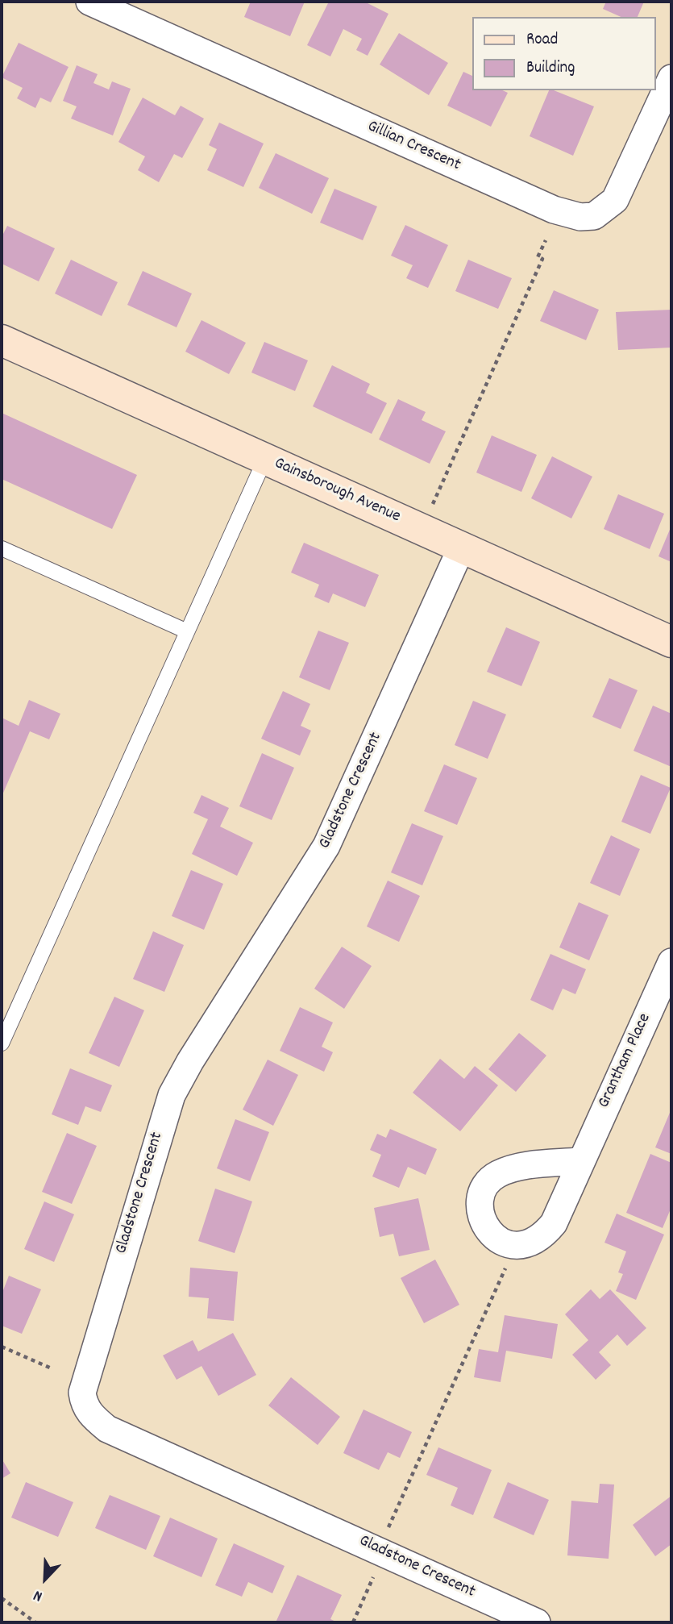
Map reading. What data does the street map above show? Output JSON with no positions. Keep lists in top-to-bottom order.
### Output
{
  "streets": {
    "street": [
      "Gillian Crescent",
      "Gainsborough Avenue",
      "Gladstone Crescent",
      "Grantham Place"
    ]
  },
  "crossings": [
    ["Gainsborough Avenue", "Gladstone Crescent"]
  ],
  "legend": ["Road", "Building"],
  "north": "bottom left"
}
